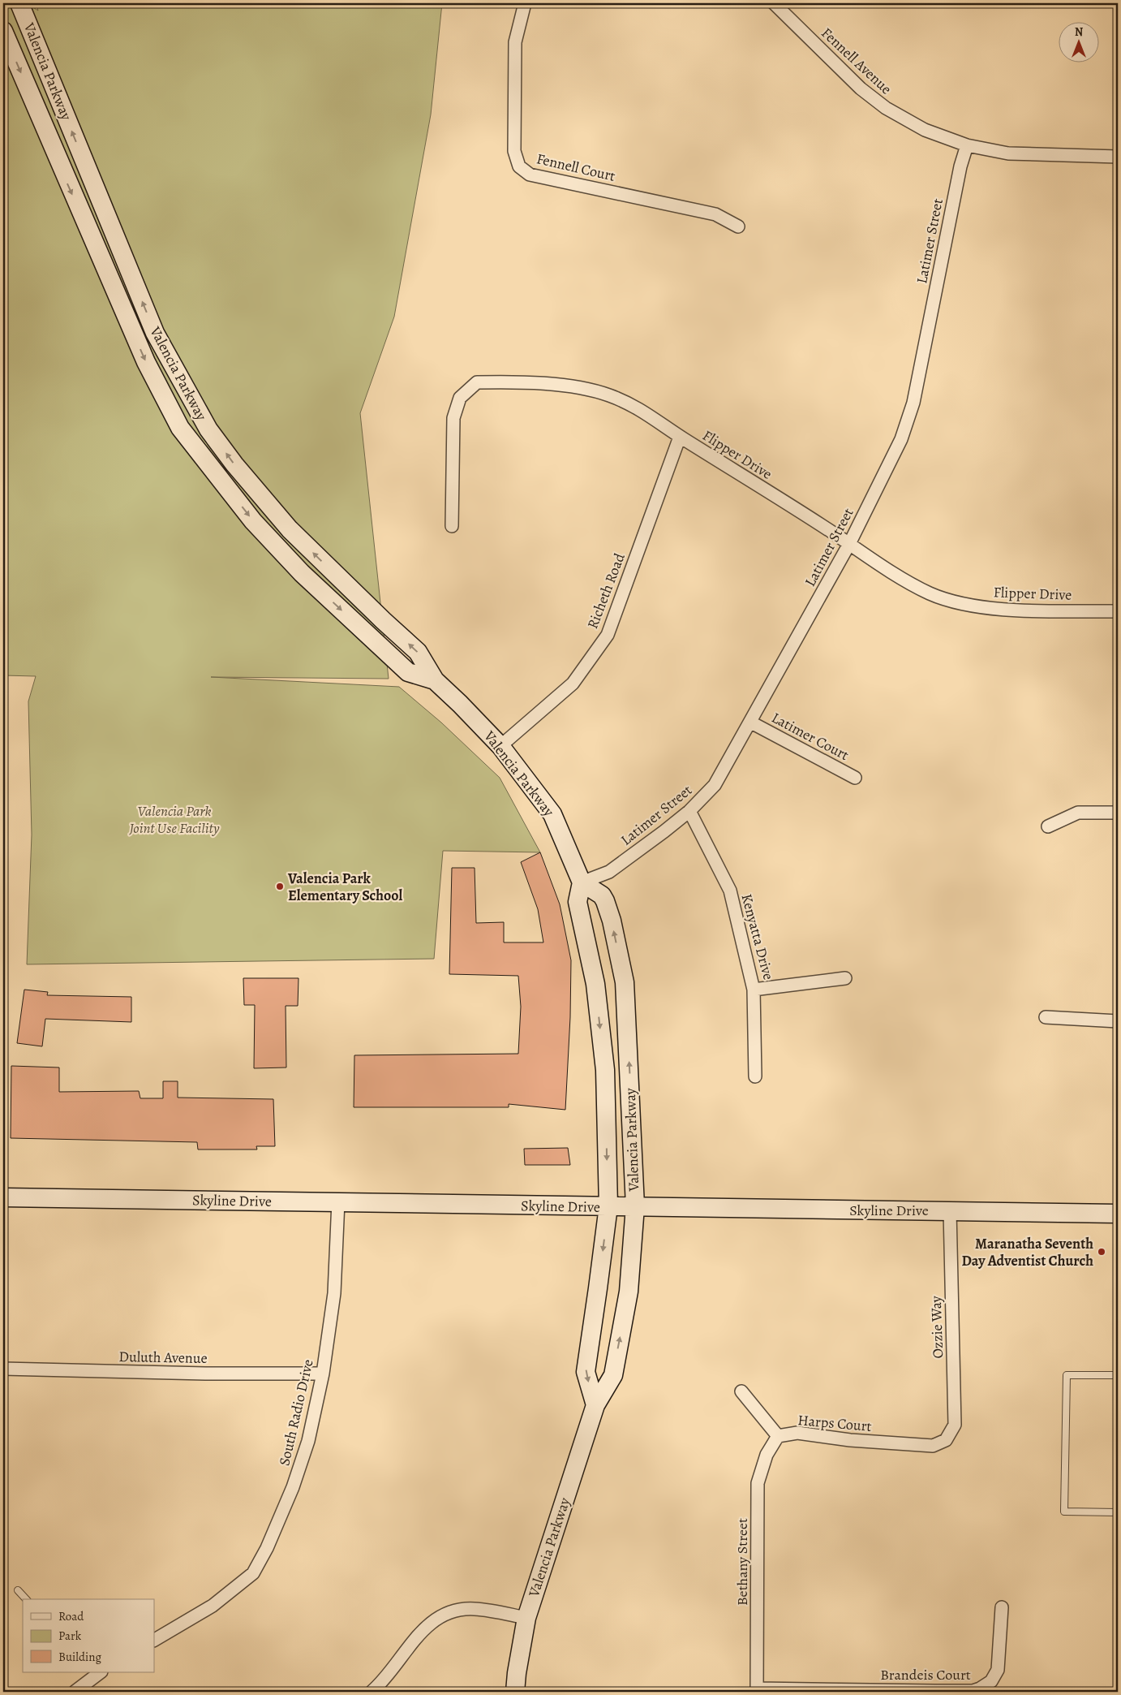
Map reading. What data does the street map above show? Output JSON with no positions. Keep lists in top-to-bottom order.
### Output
{
  "streets": {
    "main road": ["Valencia Parkway", "Skyline Drive"],
    "street": [
      "Fennell Avenue",
      "Fennell Court",
      "Latimer Street",
      "Flipper Drive",
      "Richeth Road",
      "Latimer Court",
      "Kenyatta Drive",
      "Ozzie Way",
      "Duluth Avenue",
      "South Radio Drive",
      "Harps Court",
      "Bethany Street",
      "Brandeis Court"
    ]
  },
  "crossings": [
    ["Fennell Avenue", "Latimer Street"],
    ["Valencia Parkway", "Latimer Street"],
    ["Valencia Parkway", "Richeth Road"],
    ["Valencia Parkway", "Skyline Drive"],
    ["Latimer Street", "Flipper Drive"],
    ["Latimer Street", "Latimer Court"],
    ["Latimer Street", "Kenyatta Drive"],
    ["Flipper Drive", "Richeth Road"],
    ["Skyline Drive", "Ozzie Way"],
    ["Skyline Drive", "South Radio Drive"],
    ["Ozzie Way", "Harps Court"],
    ["Duluth Avenue", "South Radio Drive"],
    ["Harps Court", "Bethany Street"],
    ["Bethany Street", "Brandeis Court"]
  ],
  "parks": ["Valencia Park Joint Use Facility"],
  "places": ["Valencia Park Elementary School", "Maranatha Seventh Day Adventist Church"],
  "legend": ["Road", "Park", "Building"],
  "north": "top"
}
